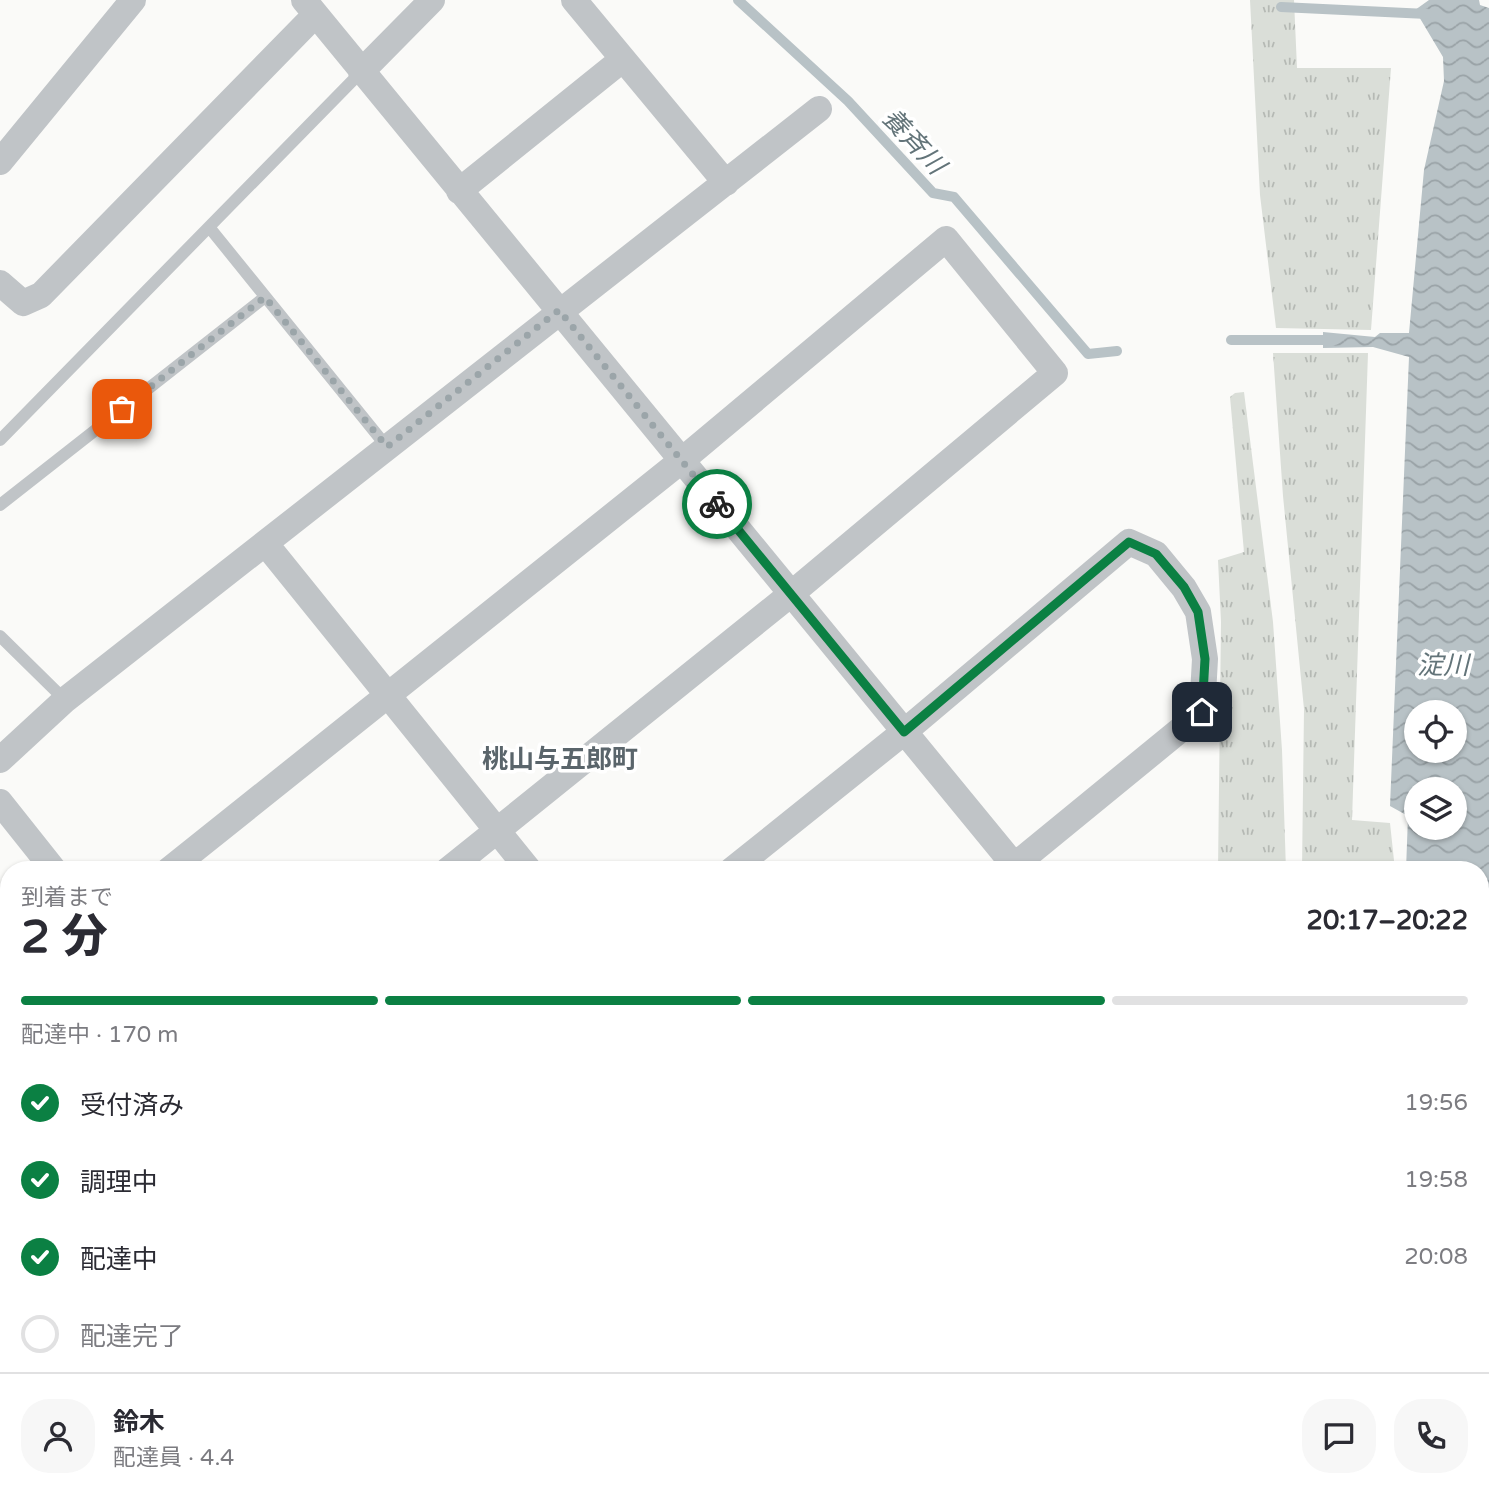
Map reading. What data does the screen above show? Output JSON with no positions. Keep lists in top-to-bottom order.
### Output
{
  "districts": ["桃山与五郎町"],
  "water": ["養斉川", "淀川"],
  "page": {
    "heading": ["2 分", "到着まで", "20:17–20:22"],
    "panel": ["鈴木", "配達員 · 4.4"],
    "bar": "配達中 · 170 m",
    "list": [
      ["受付済み", "19:56"],
      ["調理中", "19:58"],
      ["配達中", "20:08"],
      "配達完了"
    ]
  }
}
